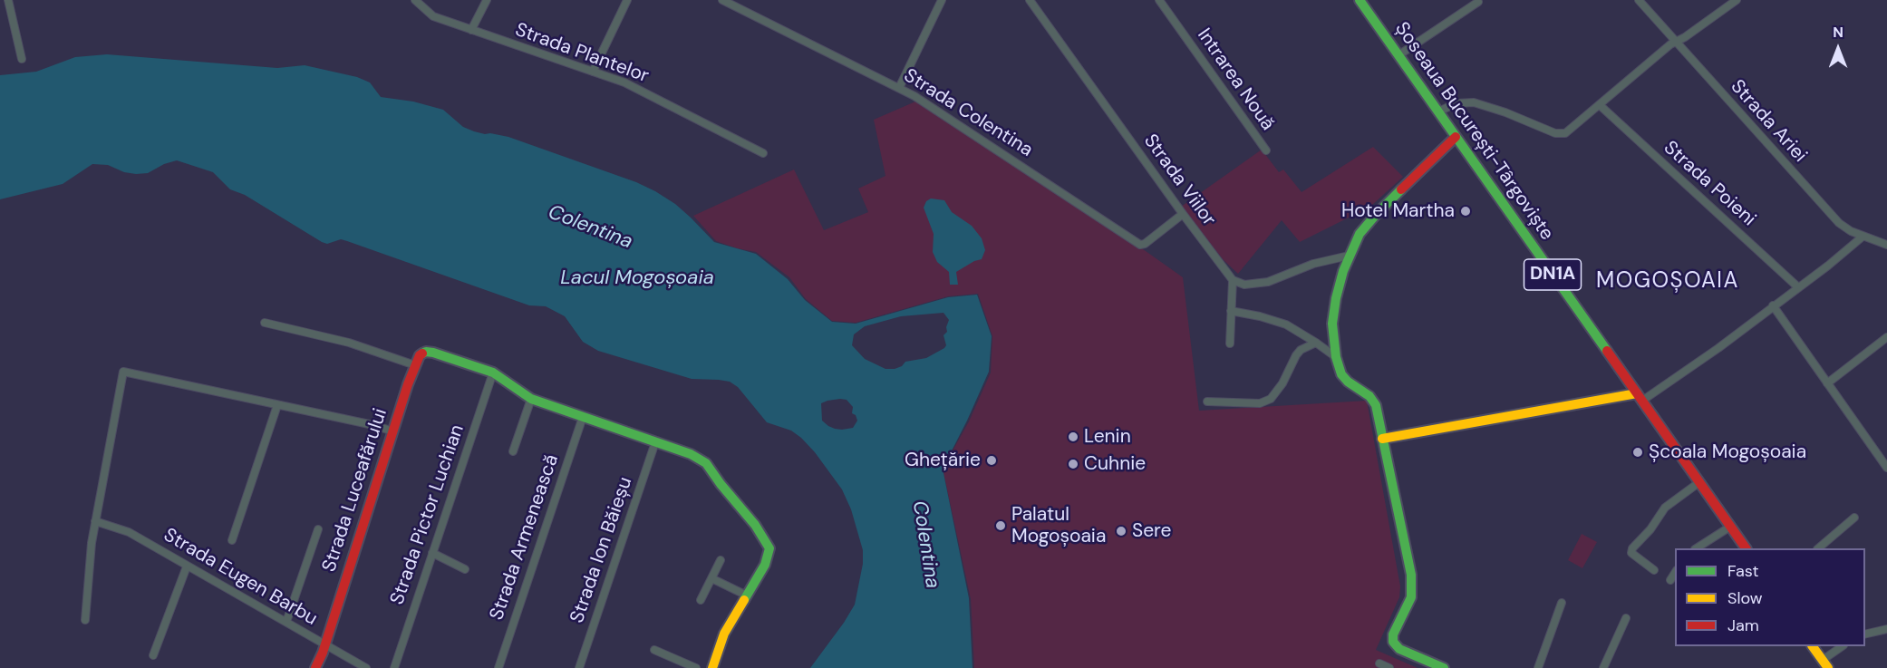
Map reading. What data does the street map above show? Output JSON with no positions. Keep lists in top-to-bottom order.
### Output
{
  "streets": {
    "street": [
      "Strada Plantelor",
      "Intrarea Nouă",
      "Strada Colentina",
      "Strada Ariei",
      "Șoseaua București-Târgoviște",
      "Strada Viilor",
      "Strada Poieni",
      "DN1A",
      "Strada Luceafărului",
      "Strada Pictor Luchian",
      "Strada Armenească",
      "Strada Ion Băieșu",
      "Strada Eugen Barbu"
    ]
  },
  "crossings": [
    ["Strada Colentina", "Strada Viilor"],
    ["Strada Luceafărului", "Strada Pictor Luchian"],
    ["Strada Luceafărului", "Strada Eugen Barbu"]
  ],
  "districts": ["MOGOȘOAIA"],
  "water": ["Colentina", "Lacul Mogoșoaia"],
  "places": [
    "Hotel Martha",
    "Lenin",
    "Școala Mogoșoaia",
    "Ghețărie",
    "Cuhnie",
    "Palatul Mogoșoaia",
    "Sere"
  ],
  "legend": ["Fast", "Slow", "Jam"],
  "north": "top"
}
